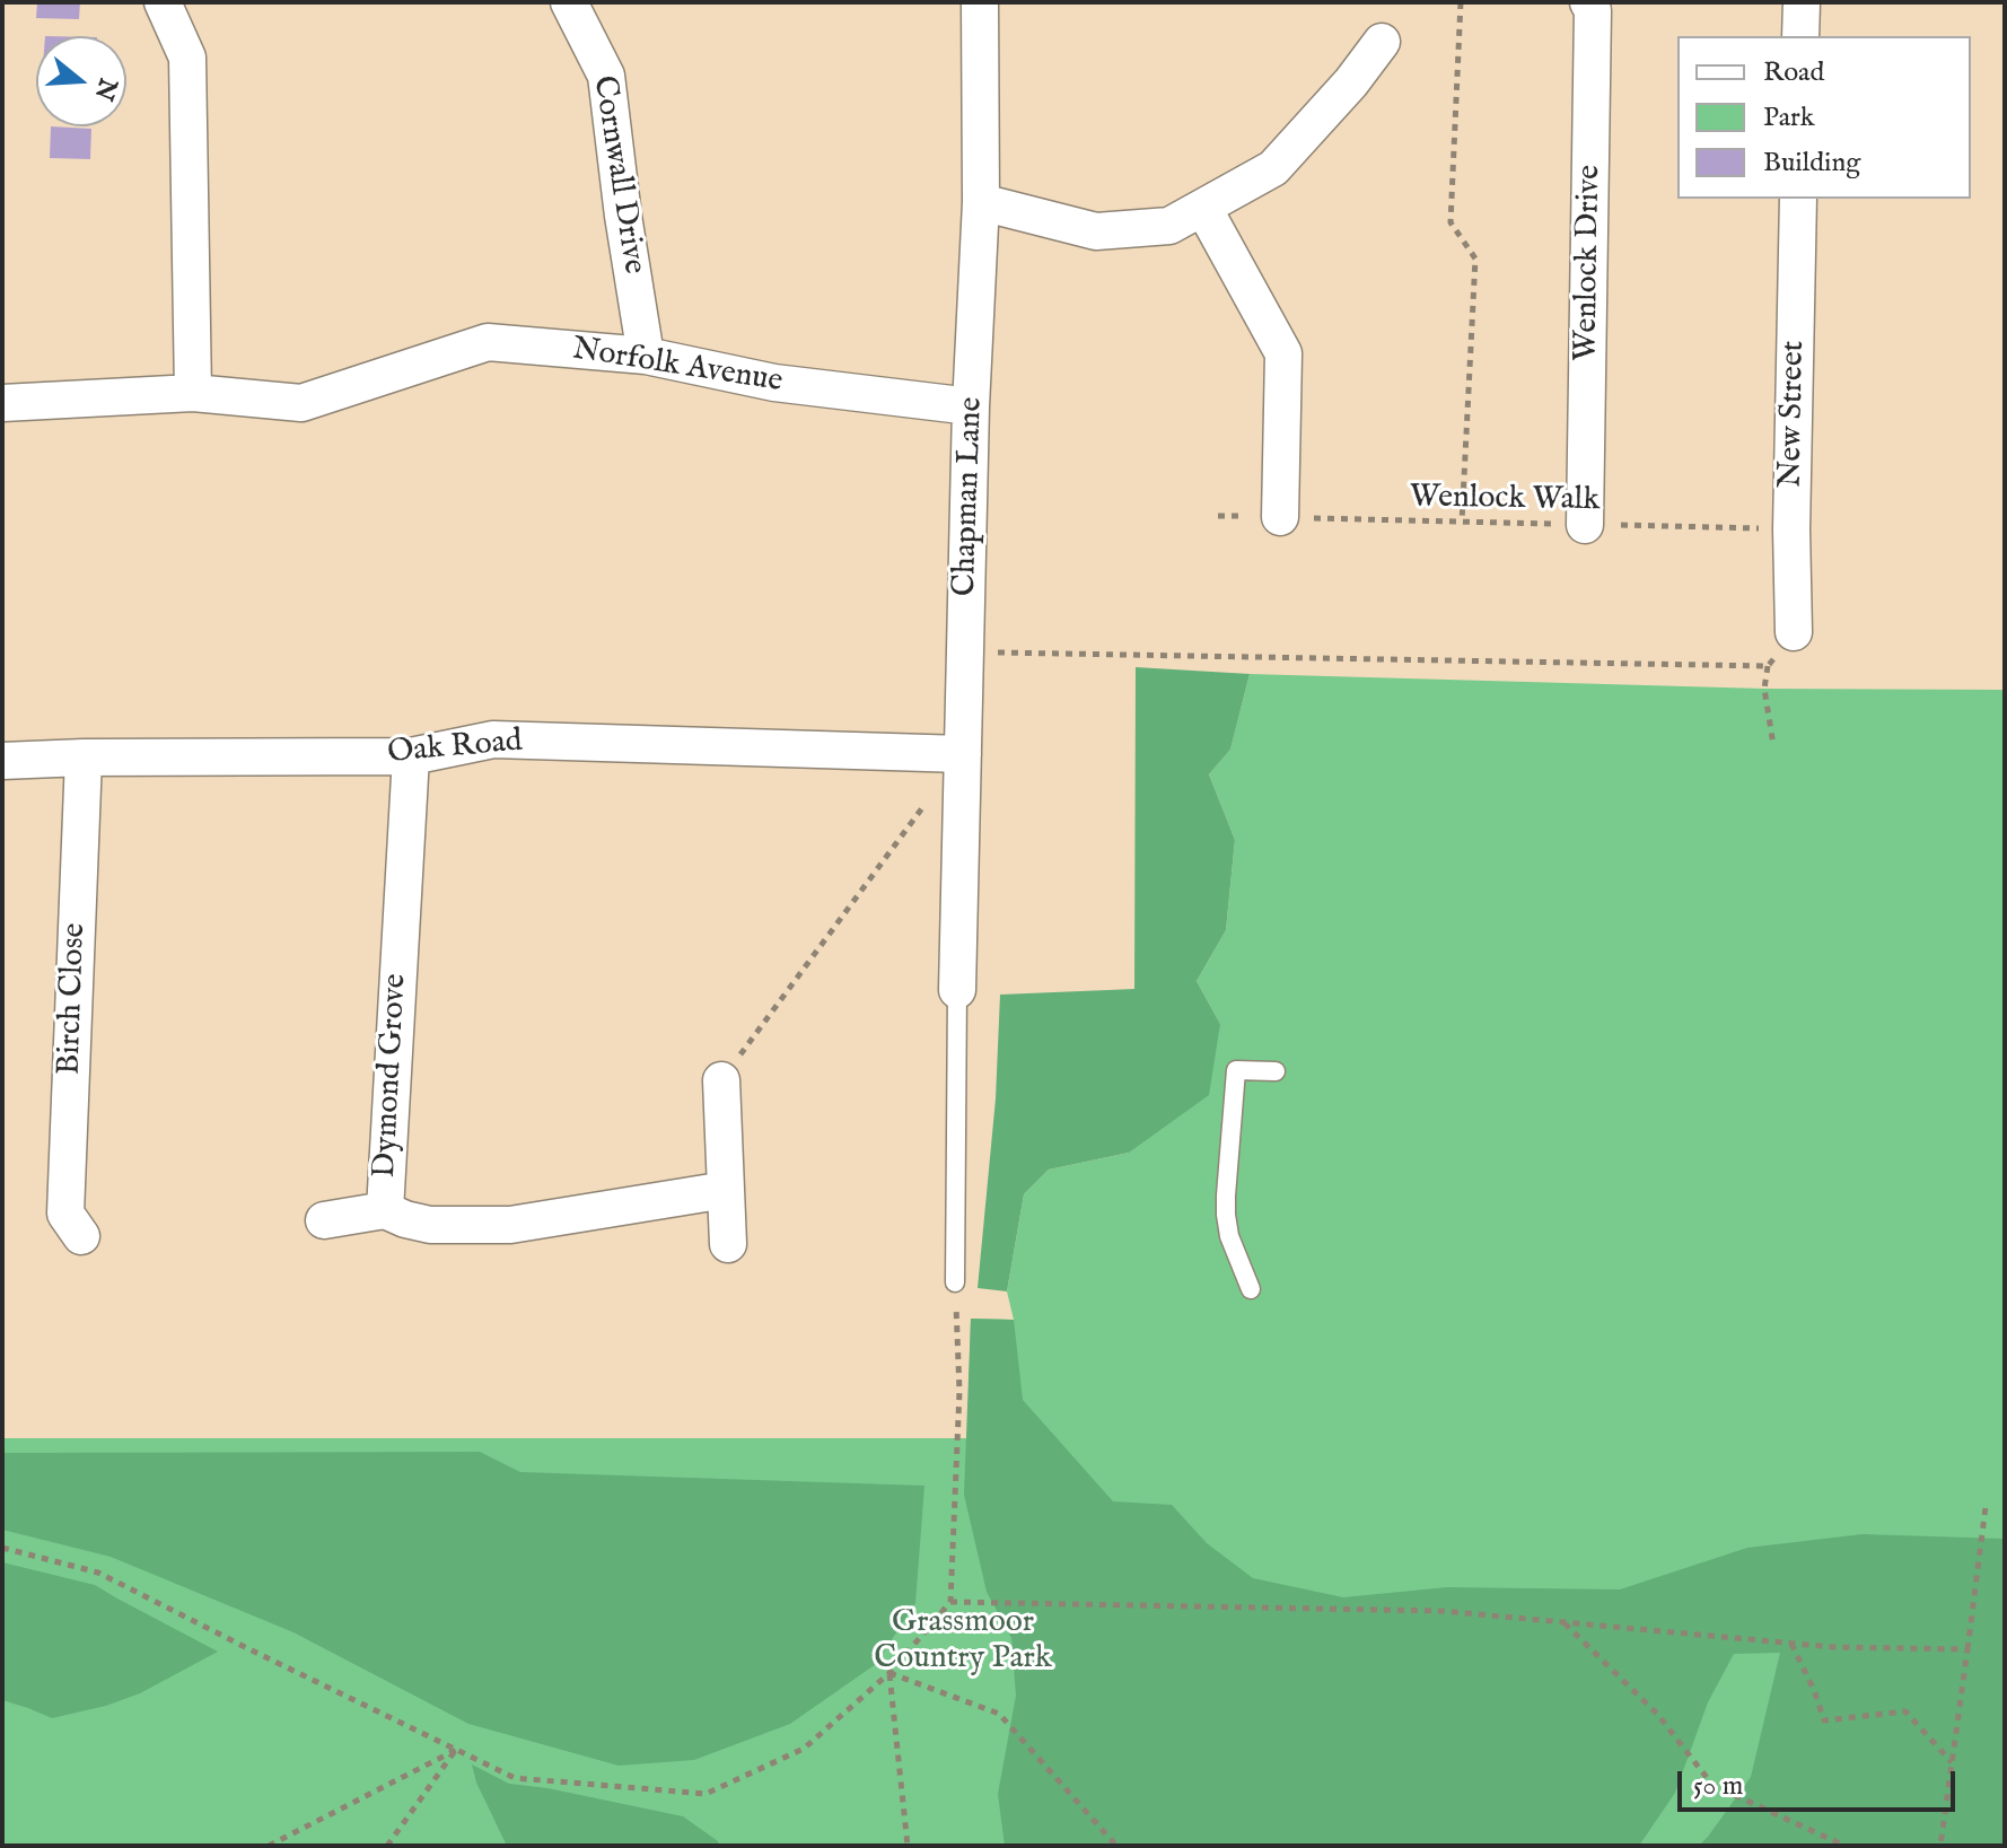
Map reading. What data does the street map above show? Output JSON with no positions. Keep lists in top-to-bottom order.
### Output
{
  "streets": {
    "street": [
      "Cornwall Drive",
      "Wenlock Drive",
      "Norfolk Avenue",
      "New Street",
      "Chapman Lane",
      "Oak Road",
      "Birch Close",
      "Dymond Grove"
    ],
    "path": ["Wenlock Walk"]
  },
  "crossings": [
    ["Cornwall Drive", "Norfolk Avenue"],
    ["Wenlock Drive", "Wenlock Walk"],
    ["Norfolk Avenue", "Chapman Lane"],
    ["New Street", "Wenlock Walk"],
    ["Chapman Lane", "Oak Road"],
    ["Oak Road", "Birch Close"],
    ["Oak Road", "Dymond Grove"]
  ],
  "parks": ["Grassmoor Country Park"],
  "legend": ["Road", "Park", "Building"],
  "scale_bar": "50 m",
  "north": "right"
}
